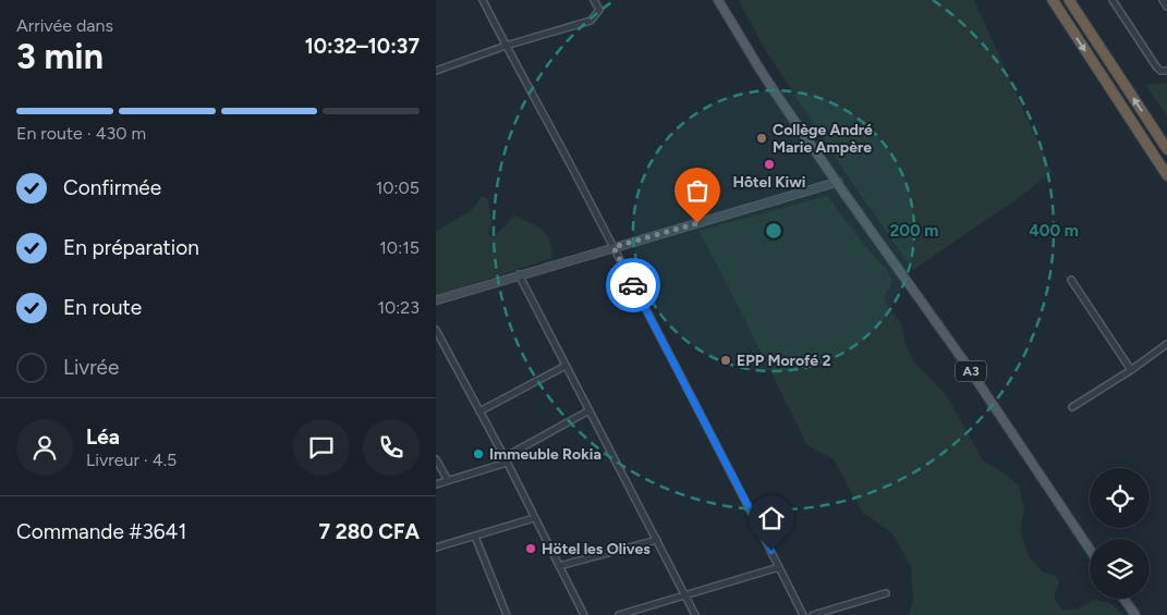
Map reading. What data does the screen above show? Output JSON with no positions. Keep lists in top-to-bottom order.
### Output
{
  "streets": {
    "main road": ["A3"]
  },
  "places": [
    "Collège André Marie Ampère",
    "Hôtel Kiwi",
    "EPP Morofé 2",
    "Immeuble Rokia",
    "Hötel les Olives"
  ],
  "page": {
    "heading": ["3 min", "Arrivée dans", "10:32–10:37"],
    "panel": [
      "Léa",
      "Livreur · 4.5",
      "Commande #3641",
      "7 280 CFA"
    ],
    "bar": "En route · 430 m",
    "list": [
      ["Confirmée", "10:05"],
      ["En préparation", "10:15"],
      ["En route", "10:23"],
      "Livrée"
    ]
  },
  "rings": ["200 m", "400 m"]
}
